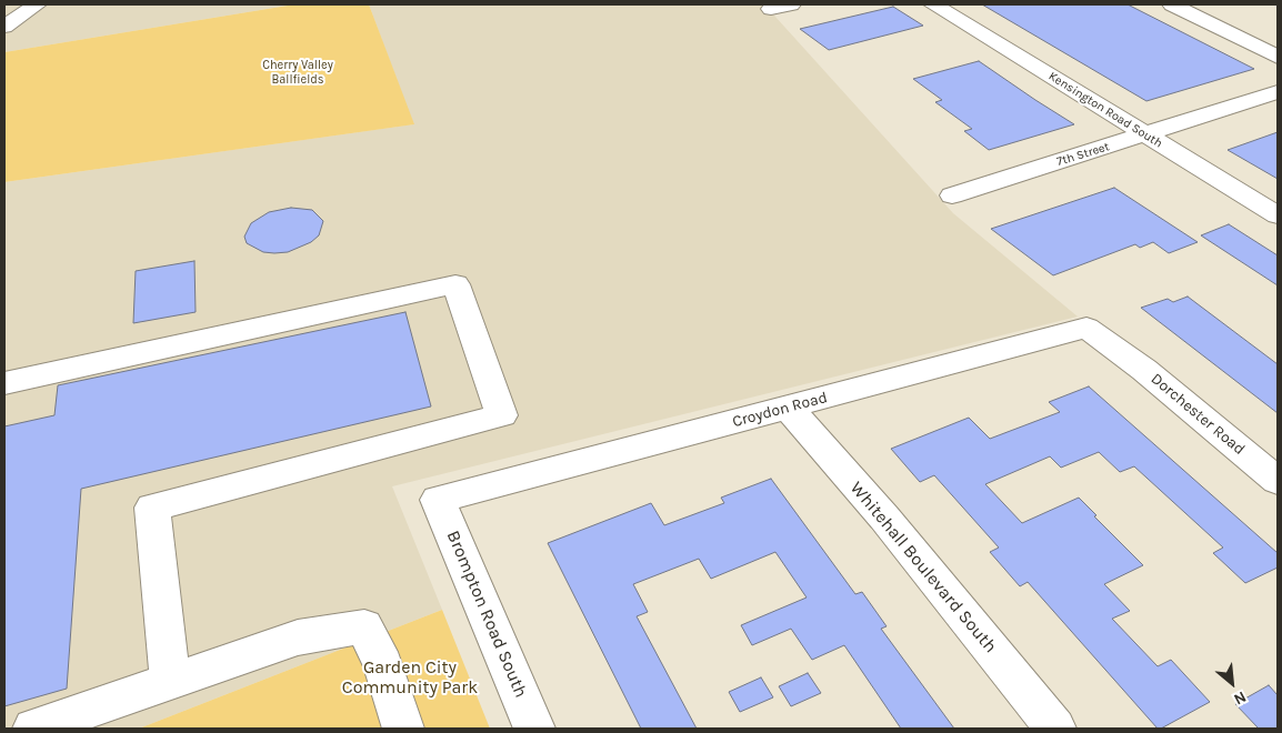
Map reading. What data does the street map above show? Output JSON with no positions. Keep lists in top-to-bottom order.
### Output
{
  "streets": {
    "street": [
      "Kensington Road South",
      "7th Street",
      "Croydon Road",
      "Dorchester Road",
      "Whitehall Boulevard South",
      "Brompton Road South"
    ]
  },
  "crossings": [
    ["Kensington Road South", "7th Street"],
    ["Croydon Road", "Dorchester Road"],
    ["Croydon Road", "Whitehall Boulevard South"],
    ["Croydon Road", "Brompton Road South"]
  ],
  "parks": ["Cherry Valley Ballfields", "Garden City Community Park"],
  "north": "bottom right"
}
